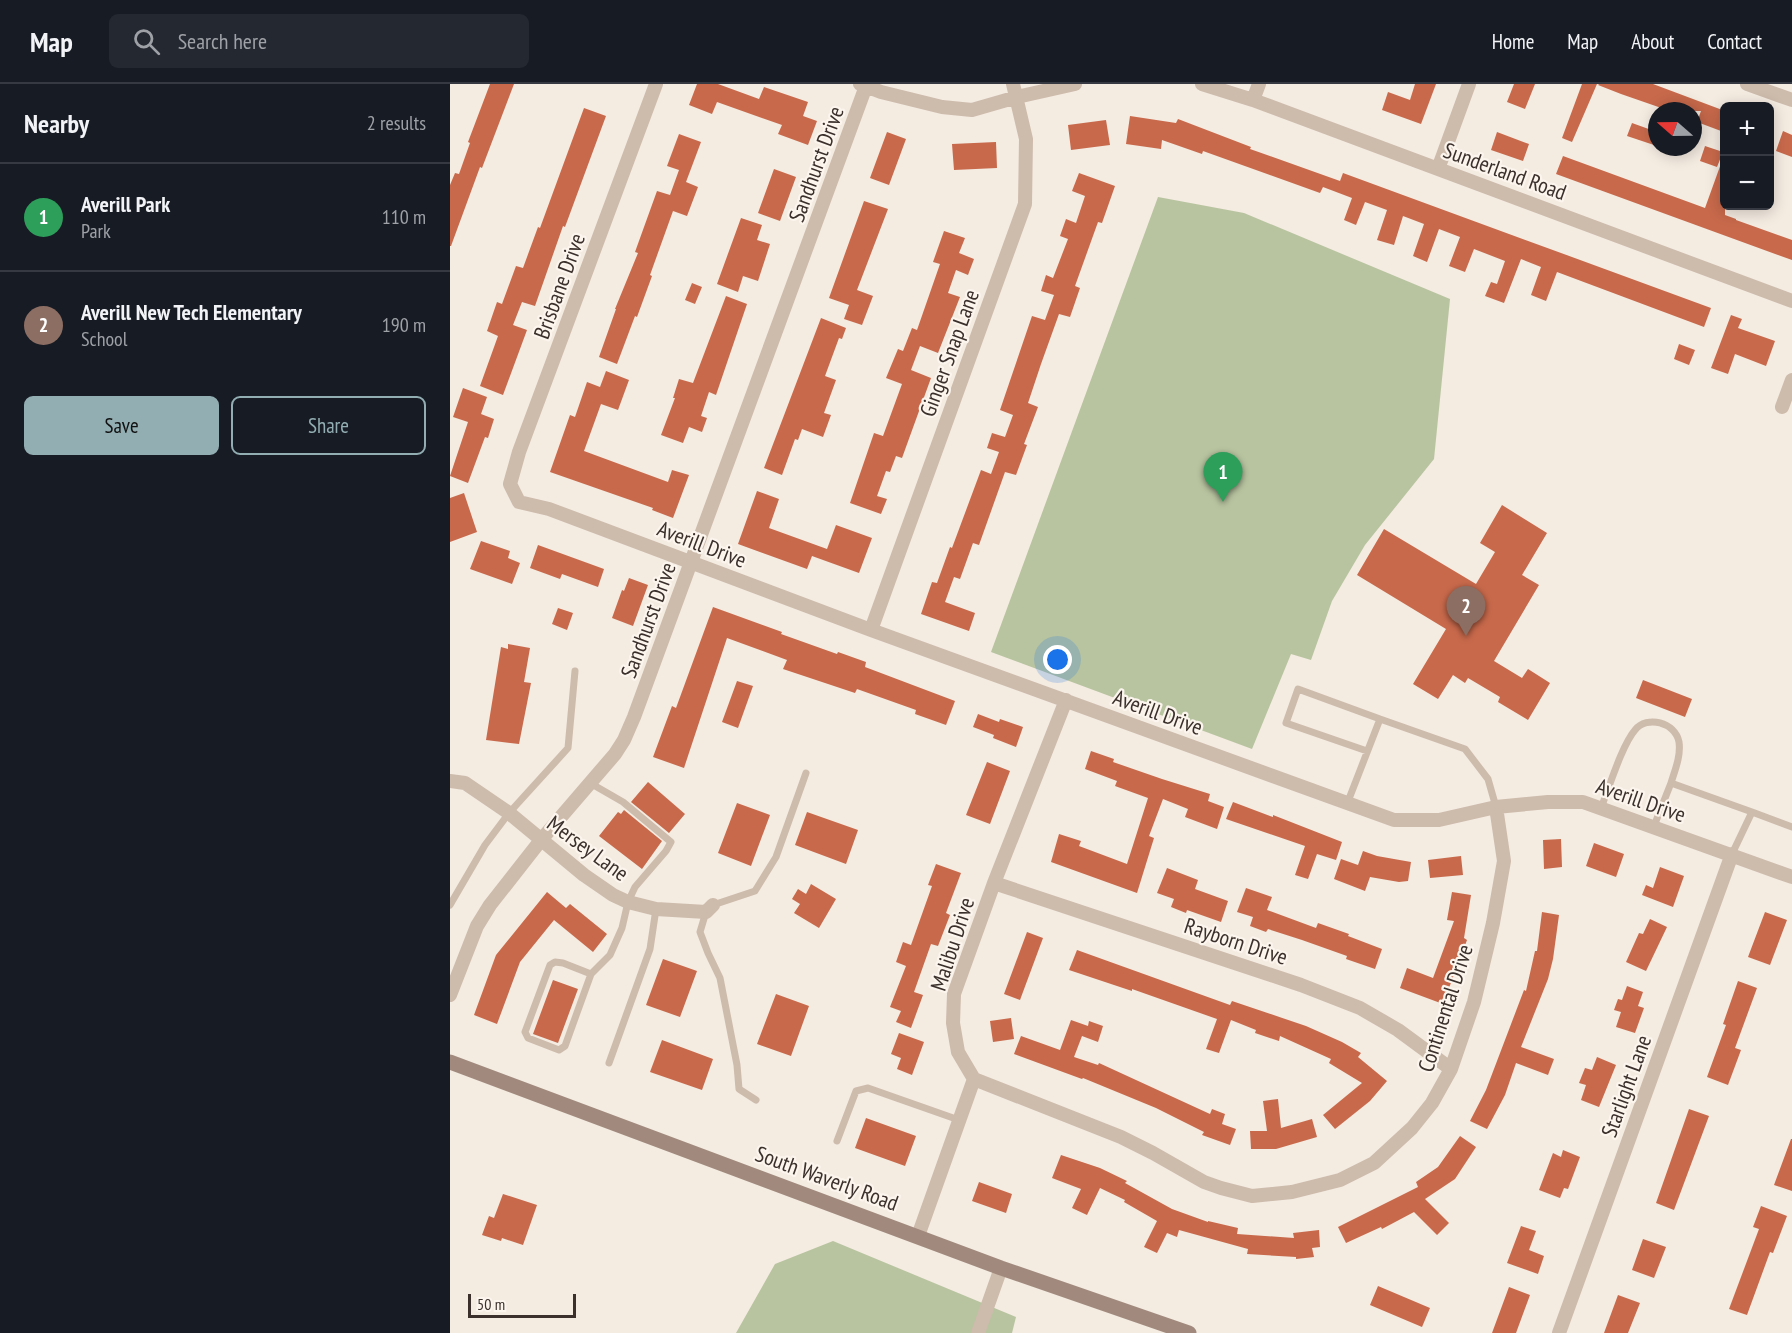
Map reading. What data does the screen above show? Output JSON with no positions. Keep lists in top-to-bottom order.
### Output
{
  "streets": {
    "main road": ["South Waverly Road"],
    "street": [
      "Sandhurst Drive",
      "Sunderland Road",
      "Brisbane Drive",
      "Ginger Snap Lane",
      "Averill Drive",
      "Mersey Lane",
      "Rayborn Drive",
      "Malibu Drive",
      "Continental Drive",
      "Starlight Lane"
    ]
  },
  "crossings": [
    ["Sandhurst Drive", "Averill Drive"],
    ["Sandhurst Drive", "Mersey Lane"],
    ["Brisbane Drive", "Averill Drive"],
    ["Ginger Snap Lane", "Averill Drive"],
    ["Averill Drive", "Malibu Drive"],
    ["Averill Drive", "Continental Drive"],
    ["Averill Drive", "Starlight Lane"],
    ["Rayborn Drive", "Malibu Drive"],
    ["Rayborn Drive", "Continental Drive"],
    ["Malibu Drive", "Continental Drive"]
  ],
  "scale_bar": "50 m",
  "north": "left",
  "page": {
    "header": "Map",
    "search": "Search here",
    "nav": [
      "Home",
      "Map",
      "About",
      "Contact"
    ],
    "heading": ["Nearby", "2 results"],
    "map_buttons": ["+", "−"],
    "list": [
      {
        "mark": "1",
        "name": "Averill Park",
        "note": "Park",
        "value": "110 m"
      },
      {
        "mark": "2",
        "name": "Averill New Tech Elementary",
        "note": "School",
        "value": "190 m"
      }
    ],
    "buttons": ["Save", "Share"],
    "pins": ["1", "2"],
    "scale": "50 m"
  }
}
